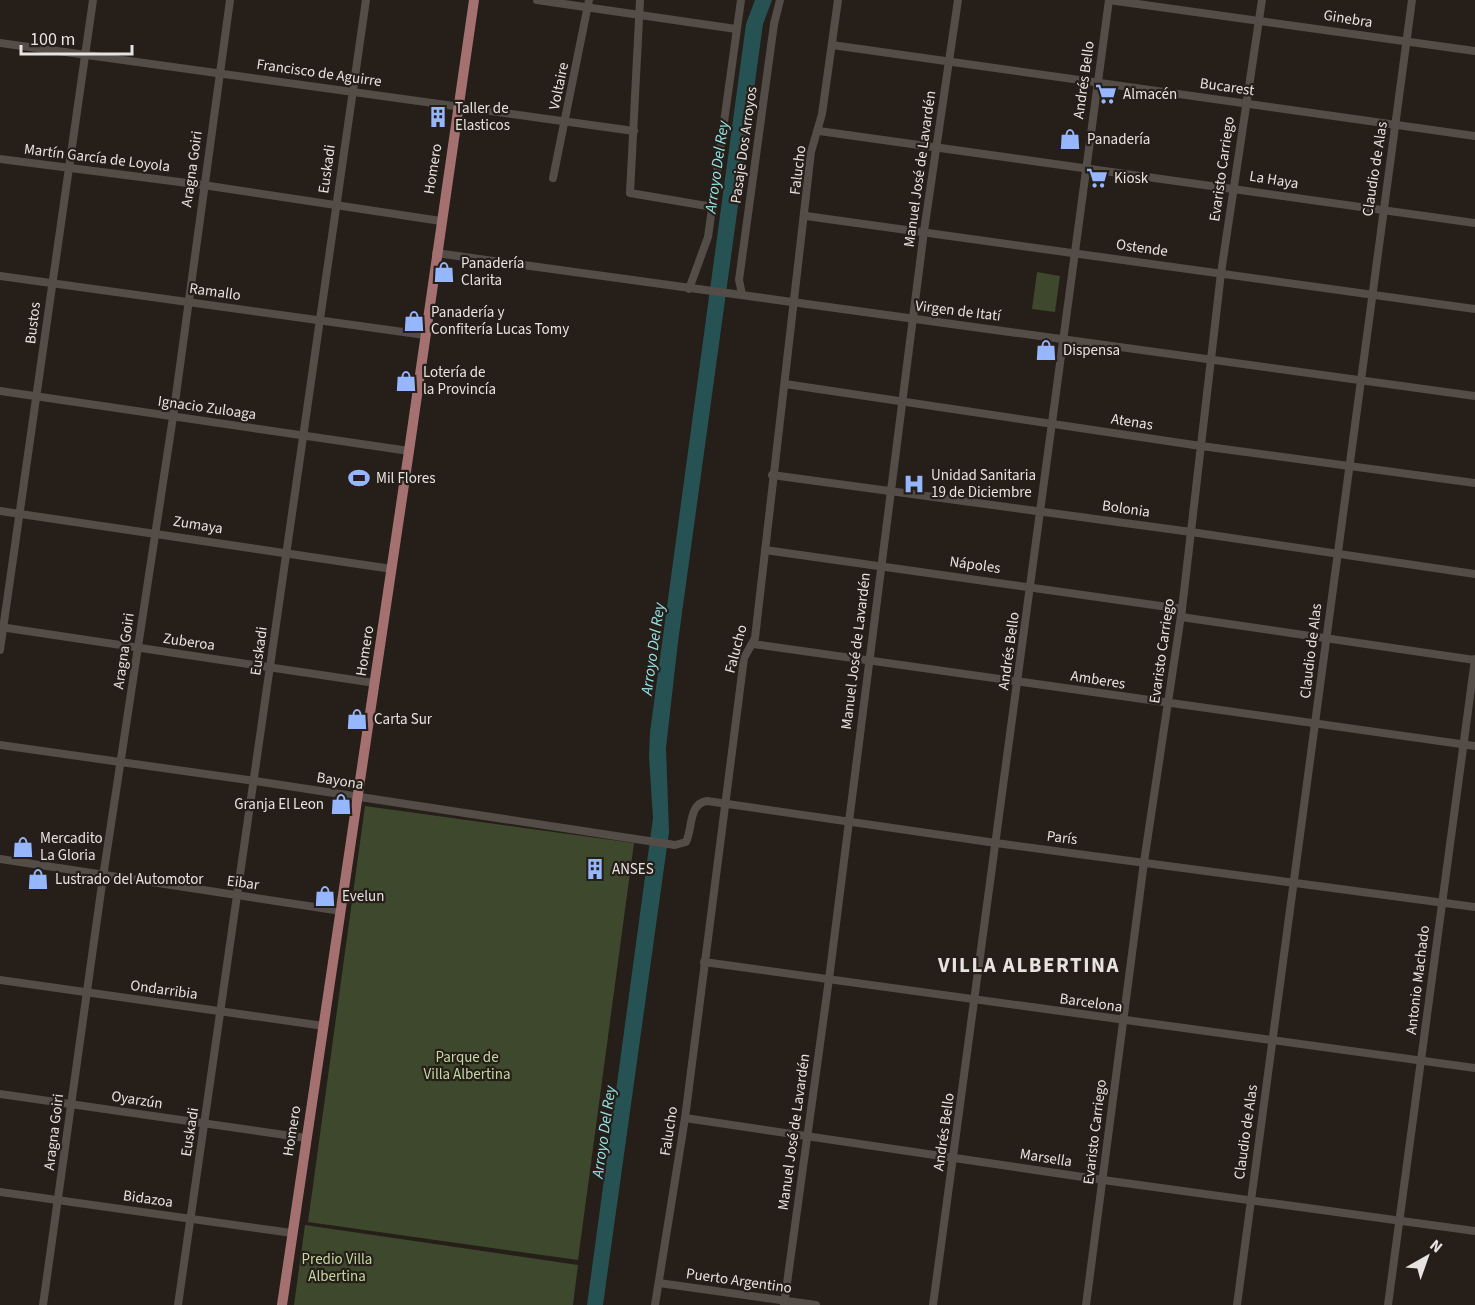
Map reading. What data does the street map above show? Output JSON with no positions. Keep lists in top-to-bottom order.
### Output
{
  "streets": {
    "main road": ["Homero"],
    "street": [
      "Ginebra",
      "Francisco de Aguirre",
      "Andrés Bello",
      "Voltaire",
      "Bucarest",
      "Pasaje Dos Arroyos",
      "Martín García de Loyola",
      "Aragna Goiri",
      "Euskadi",
      "Manuel José de Lavardén",
      "Evaristo Carriego",
      "Claudio de Alas",
      "Falucho",
      "La Haya",
      "Ostende",
      "Ramallo",
      "Virgen de Itatí",
      "Bustos",
      "Ignacio Zuloaga",
      "Atenas",
      "Bolonia",
      "Zumaya",
      "Nápoles",
      "Zuberoa",
      "Amberes",
      "Bayona",
      "París",
      "Eibar",
      "Antonio Machado",
      "Ondarribia",
      "Barcelona",
      "Oyarzún",
      "Marsella",
      "Bidazoa",
      "Puerto Argentino"
    ]
  },
  "crossings": [
    ["Ginebra", "Andrés Bello"],
    ["Ginebra", "Evaristo Carriego"],
    ["Ginebra", "Claudio de Alas"],
    ["Francisco de Aguirre", "Voltaire"],
    ["Francisco de Aguirre", "Aragna Goiri"],
    ["Francisco de Aguirre", "Euskadi"],
    ["Francisco de Aguirre", "Homero"],
    ["Francisco de Aguirre", "Bustos"],
    ["Andrés Bello", "Bucarest"],
    ["Andrés Bello", "La Haya"],
    ["Andrés Bello", "Ostende"],
    ["Andrés Bello", "Virgen de Itatí"],
    ["Andrés Bello", "Atenas"],
    ["Andrés Bello", "Bolonia"],
    ["Andrés Bello", "Nápoles"],
    ["Andrés Bello", "Amberes"],
    ["Andrés Bello", "París"],
    ["Andrés Bello", "Barcelona"],
    ["Andrés Bello", "Marsella"],
    ["Bucarest", "Manuel José de Lavardén"],
    ["Bucarest", "Evaristo Carriego"],
    ["Bucarest", "Claudio de Alas"],
    ["Bucarest", "Falucho"],
    ["Pasaje Dos Arroyos", "Virgen de Itatí"],
    ["Martín García de Loyola", "Aragna Goiri"],
    ["Martín García de Loyola", "Euskadi"],
    ["Martín García de Loyola", "Homero"],
    ["Martín García de Loyola", "Bustos"],
    ["Aragna Goiri", "Ramallo"],
    ["Aragna Goiri", "Ignacio Zuloaga"],
    ["Aragna Goiri", "Zumaya"],
    ["Aragna Goiri", "Zuberoa"],
    ["Aragna Goiri", "Bayona"],
    ["Aragna Goiri", "Eibar"],
    ["Aragna Goiri", "Ondarribia"],
    ["Aragna Goiri", "Oyarzún"],
    ["Aragna Goiri", "Bidazoa"],
    ["Euskadi", "Ramallo"],
    ["Euskadi", "Ignacio Zuloaga"],
    ["Euskadi", "Zumaya"],
    ["Euskadi", "Zuberoa"],
    ["Euskadi", "Bayona"],
    ["Euskadi", "Eibar"],
    ["Euskadi", "Ondarribia"],
    ["Euskadi", "Oyarzún"],
    ["Euskadi", "Bidazoa"],
    ["Homero", "Ramallo"],
    ["Homero", "Virgen de Itatí"],
    ["Homero", "Ignacio Zuloaga"],
    ["Homero", "Zumaya"],
    ["Homero", "Zuberoa"],
    ["Homero", "Bayona"],
    ["Homero", "Eibar"],
    ["Homero", "Ondarribia"],
    ["Homero", "Oyarzún"],
    ["Homero", "Bidazoa"],
    ["Manuel José de Lavardén", "La Haya"],
    ["Manuel José de Lavardén", "Ostende"],
    ["Manuel José de Lavardén", "Virgen de Itatí"],
    ["Manuel José de Lavardén", "Atenas"],
    ["Manuel José de Lavardén", "Bolonia"],
    ["Manuel José de Lavardén", "Nápoles"],
    ["Manuel José de Lavardén", "Amberes"],
    ["Manuel José de Lavardén", "París"],
    ["Manuel José de Lavardén", "Barcelona"],
    ["Manuel José de Lavardén", "Marsella"],
    ["Manuel José de Lavardén", "Puerto Argentino"],
    ["Evaristo Carriego", "La Haya"],
    ["Evaristo Carriego", "Ostende"],
    ["Evaristo Carriego", "Virgen de Itatí"],
    ["Evaristo Carriego", "Atenas"],
    ["Evaristo Carriego", "Bolonia"],
    ["Evaristo Carriego", "Nápoles"],
    ["Evaristo Carriego", "Amberes"],
    ["Evaristo Carriego", "París"],
    ["Evaristo Carriego", "Barcelona"],
    ["Evaristo Carriego", "Marsella"],
    ["Claudio de Alas", "La Haya"],
    ["Claudio de Alas", "Ostende"],
    ["Claudio de Alas", "Virgen de Itatí"],
    ["Claudio de Alas", "Atenas"],
    ["Claudio de Alas", "Bolonia"],
    ["Claudio de Alas", "Nápoles"],
    ["Claudio de Alas", "Amberes"],
    ["Claudio de Alas", "París"],
    ["Claudio de Alas", "Barcelona"],
    ["Claudio de Alas", "Marsella"],
    ["Falucho", "La Haya"],
    ["Falucho", "Ostende"],
    ["Falucho", "Virgen de Itatí"],
    ["Falucho", "Atenas"],
    ["Falucho", "Bolonia"],
    ["Falucho", "Nápoles"],
    ["Falucho", "Amberes"],
    ["Falucho", "París"],
    ["Falucho", "Barcelona"],
    ["Falucho", "Marsella"],
    ["Falucho", "Puerto Argentino"],
    ["Ramallo", "Bustos"],
    ["Bustos", "Ignacio Zuloaga"],
    ["Bustos", "Zumaya"],
    ["Bustos", "Zuberoa"],
    ["Nápoles", "Antonio Machado"],
    ["Amberes", "Antonio Machado"],
    ["Bayona", "París"],
    ["París", "Antonio Machado"],
    ["Antonio Machado", "Barcelona"],
    ["Antonio Machado", "Marsella"]
  ],
  "districts": ["VILLA ALBERTINA"],
  "water": ["Arroyo Del Rey"],
  "parks": ["Parque de Villa Albertina", "Predio Villa Albertina"],
  "places": {
    "supermarket": ["Almacén", "Kiosk"],
    "building": ["Taller de Elasticos", "ANSES"],
    "shop": [
      "Panadería",
      "Panadería Clarita",
      "Panadería y Confitería Lucas Tomy",
      "Dispensa",
      "Lotería de la Provincía",
      "Carta Sur",
      "Granja El Leon",
      "Mercadito La Gloria",
      "Lustrado del Automotor",
      "Evelun"
    ],
    "sports": ["Mil Flores"],
    "hospital": ["Unidad Sanitaria 19 de Diciembre"]
  },
  "scale_bar": "100 m",
  "north": "top right"
}
